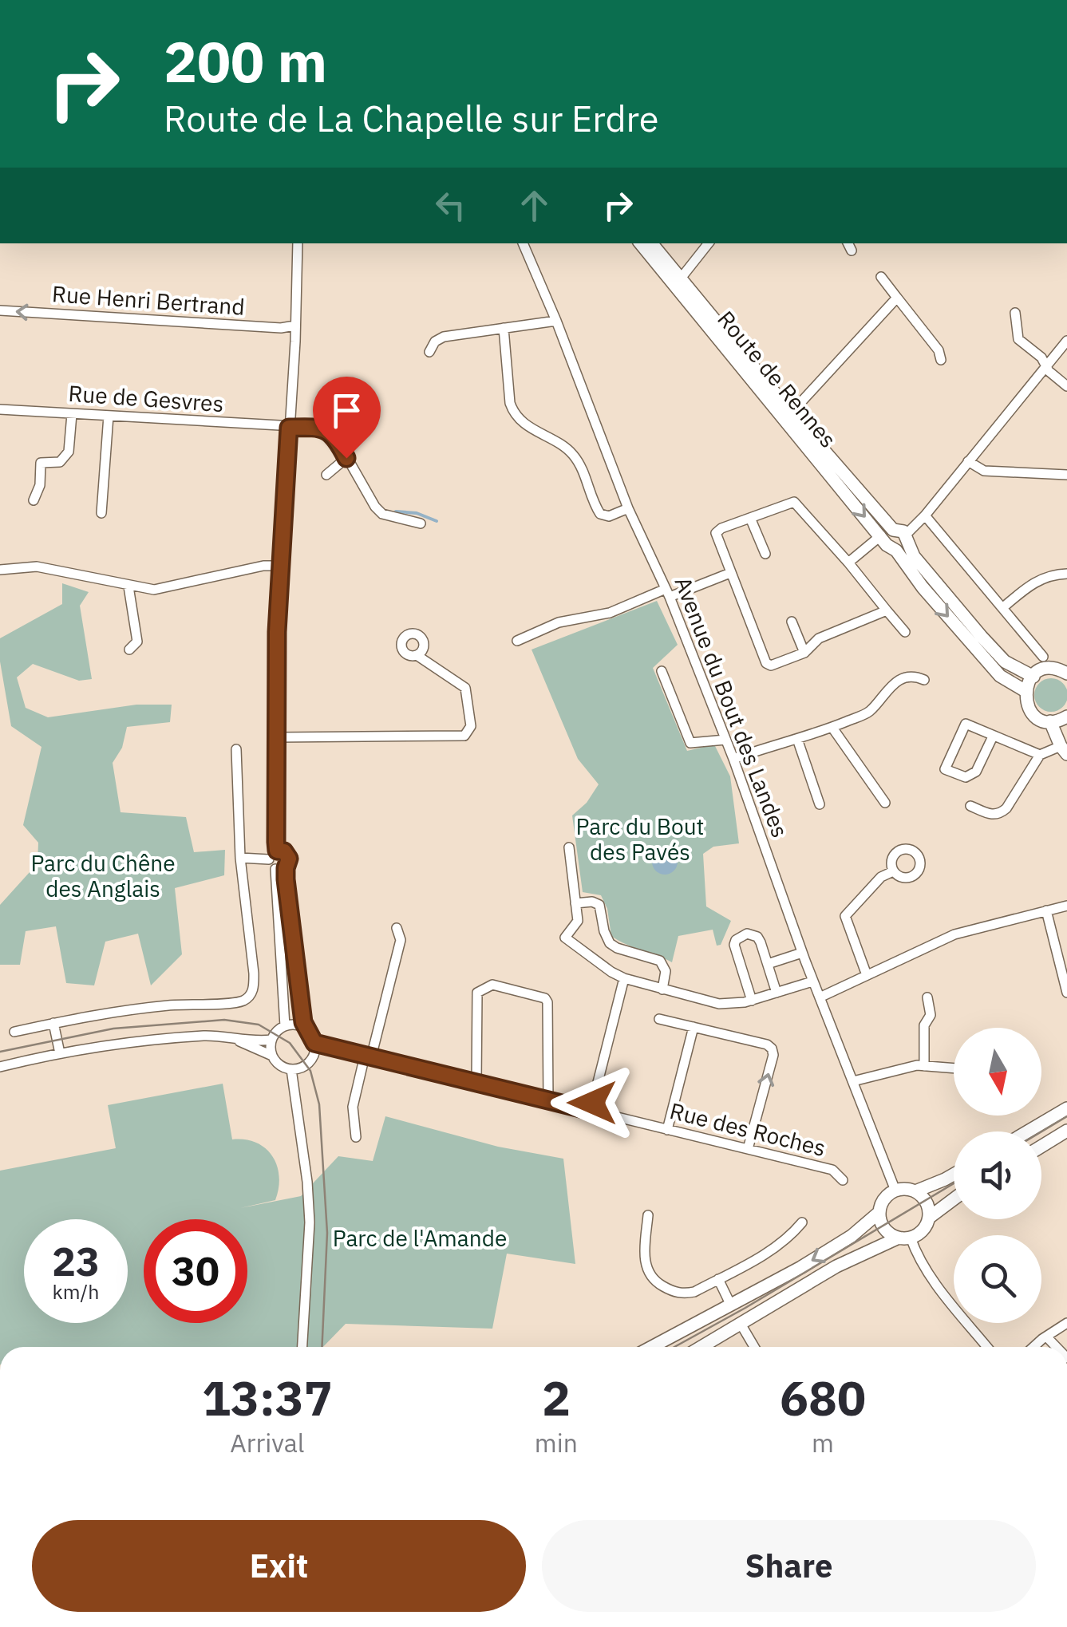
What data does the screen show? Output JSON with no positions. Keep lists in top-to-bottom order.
{
  "streets": {
    "main road": ["Route de Rennes"],
    "street": [
      "Rue Henri Bertrand",
      "Rue de Gesvres",
      "Avenue du Bout des Landes",
      "Rue des Roches"
    ]
  },
  "one_way": ["Rue Henri Bertrand"],
  "parks": ["Parc du Bout des Pavés", "Parc du Chêne des Anglais", "Parc de l'Amande"],
  "north": "bottom",
  "page": {
    "turn": ["200 m", "Route de La Chapelle sur Erdre"],
    "speed": "23 km/h",
    "limit": "30",
    "eta": [
      "13:37",
      "Arrival",
      "2",
      "min",
      "680",
      "m"
    ],
    "buttons": ["Exit", "Share"]
  }
}
